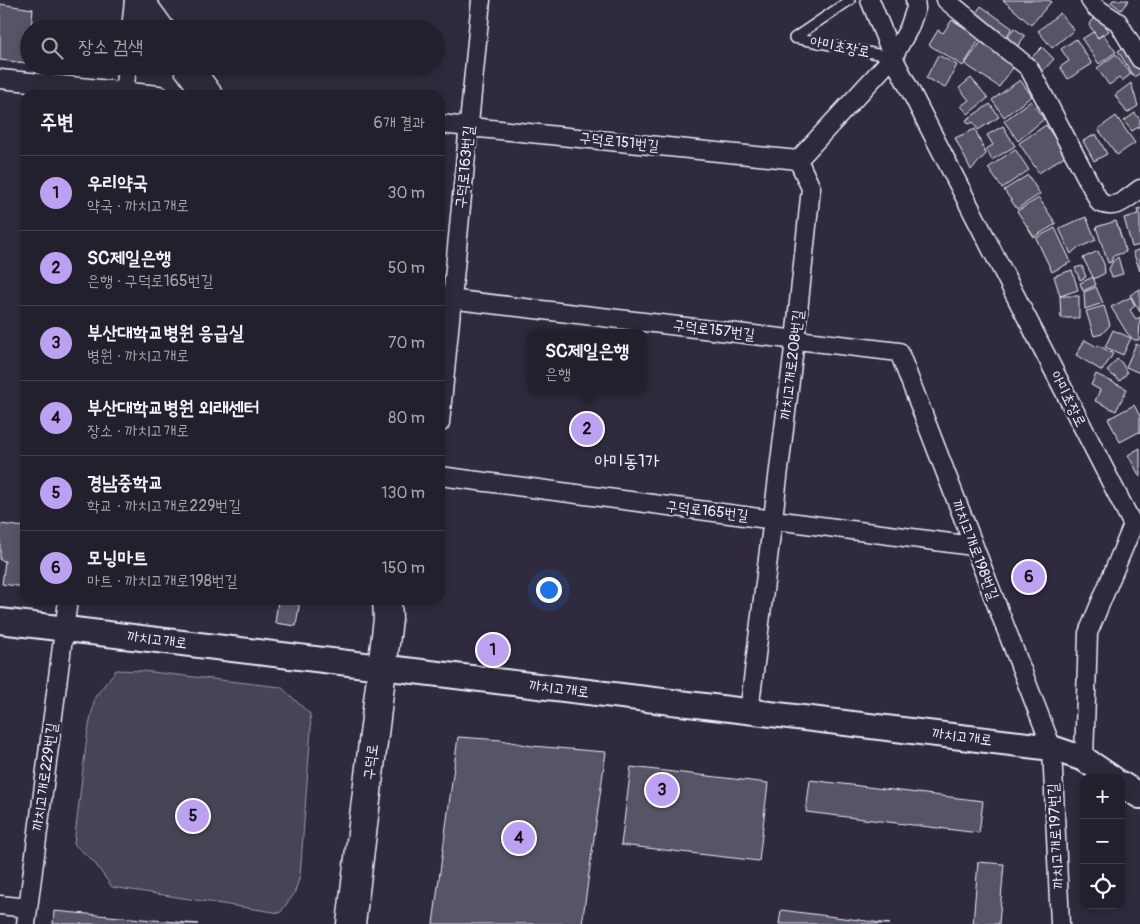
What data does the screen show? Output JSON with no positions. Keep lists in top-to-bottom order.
{
  "streets": {
    "main road": ["까치고개로", "구덕로"],
    "street": [
      "아미초장로",
      "구덕로151번길",
      "구덕로163번길",
      "구덕로157번길",
      "까치고개로208번길",
      "구덕로165번길",
      "까치고개로198번길",
      "까치고개로229번길",
      "까치고개로197번길"
    ]
  },
  "crossings": [
    ["아미초장로", "까치고개로"],
    ["구덕로151번길", "구덕로163번길"],
    ["구덕로151번길", "까치고개로208번길"],
    ["구덕로163번길", "구덕로157번길"],
    ["구덕로157번길", "까치고개로208번길"],
    ["구덕로157번길", "까치고개로198번길"],
    ["까치고개로208번길", "구덕로165번길"],
    ["까치고개로208번길", "까치고개로"],
    ["구덕로165번길", "까치고개로198번길"],
    ["까치고개로198번길", "까치고개로"],
    ["까치고개로198번길", "까치고개로197번길"],
    ["까치고개로", "구덕로"],
    ["까치고개로", "까치고개로229번길"],
    ["까치고개로", "까치고개로197번길"]
  ],
  "districts": ["아미동1가"],
  "page": {
    "search": "장소 검색",
    "heading": ["주변", "6개 결과"],
    "list": [
      {
        "mark": "1",
        "name": "우리약국",
        "note": "약국 · 까치고개로",
        "value": "30 m"
      },
      {
        "mark": "2",
        "name": "SC제일은행",
        "note": "은행 · 구덕로165번길",
        "value": "50 m"
      },
      {
        "mark": "3",
        "name": "부산대학교병원 응급실",
        "note": "병원 · 까치고개로",
        "value": "70 m"
      },
      {
        "mark": "4",
        "name": "부산대학교병원 외래센터",
        "note": "장소 · 까치고개로",
        "value": "80 m"
      },
      {
        "mark": "5",
        "name": "경남중학교",
        "note": "학교 · 까치고개로229번길",
        "value": "130 m"
      },
      {
        "mark": "6",
        "name": "모닝마트",
        "note": "마트 · 까치고개로198번길",
        "value": "150 m"
      }
    ],
    "popup": ["SC제일은행", "은행"],
    "pins": [
      "2",
      "6",
      "1",
      "3",
      "5",
      "4"
    ],
    "map_buttons": ["+", "−"]
  }
}
